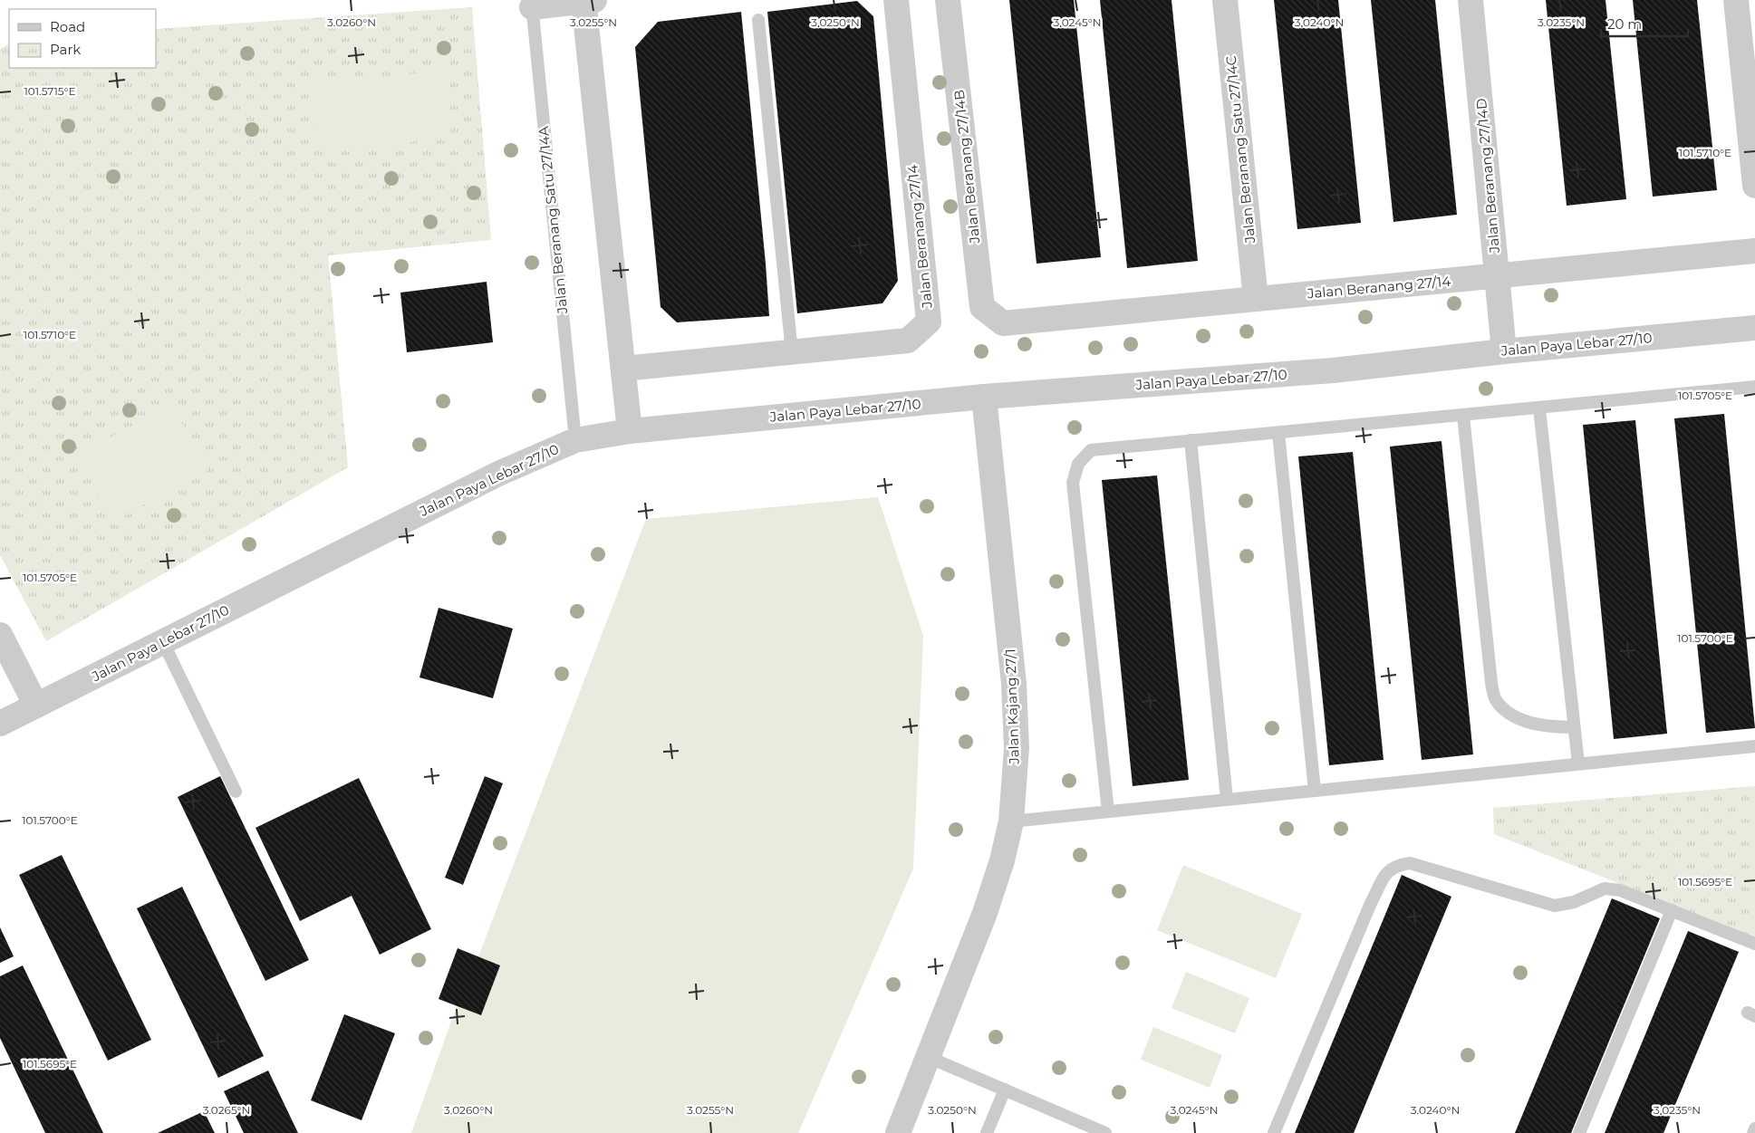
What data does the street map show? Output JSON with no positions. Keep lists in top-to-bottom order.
{
  "streets": {
    "street": [
      "Jalan Beranang Satu 27/14C",
      "Jalan Beranang 27/14B",
      "Jalan Beranang 27/14D",
      "Jalan Beranang 27/14",
      "Jalan Paya Lebar 27/10",
      "Jalan Kajang 27/1"
    ],
    "lane": ["Jalan Beranang Satu 27/14A"]
  },
  "crossings": [
    ["Jalan Beranang Satu 27/14C", "Jalan Beranang 27/14"],
    ["Jalan Beranang 27/14B", "Jalan Beranang 27/14"],
    ["Jalan Beranang 27/14D", "Jalan Beranang 27/14"],
    ["Jalan Beranang 27/14D", "Jalan Paya Lebar 27/10"],
    ["Jalan Beranang Satu 27/14A", "Jalan Paya Lebar 27/10"],
    ["Jalan Paya Lebar 27/10", "Jalan Kajang 27/1"]
  ],
  "legend": ["Road", "Park"],
  "scale_bar": "20 m",
  "coordinates": [
    "3.0260°N",
    "3.0255°N",
    "3.0250°N",
    "3.0245°N",
    "3.0240°N",
    "3.0235°N",
    "101.5715°E",
    "101.5710°E",
    "101.5705°E",
    "101.5700°E",
    "101.5695°E",
    "3.0265°N"
  ]
}
